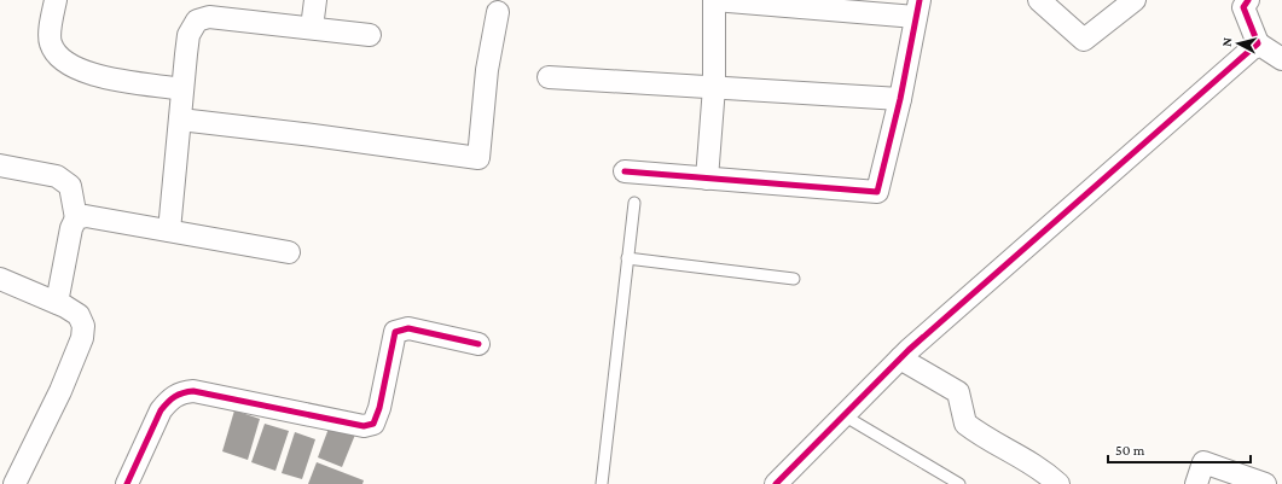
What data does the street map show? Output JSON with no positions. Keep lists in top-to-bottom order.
{
  "scale_bar": "50 m",
  "north": "left"
}
